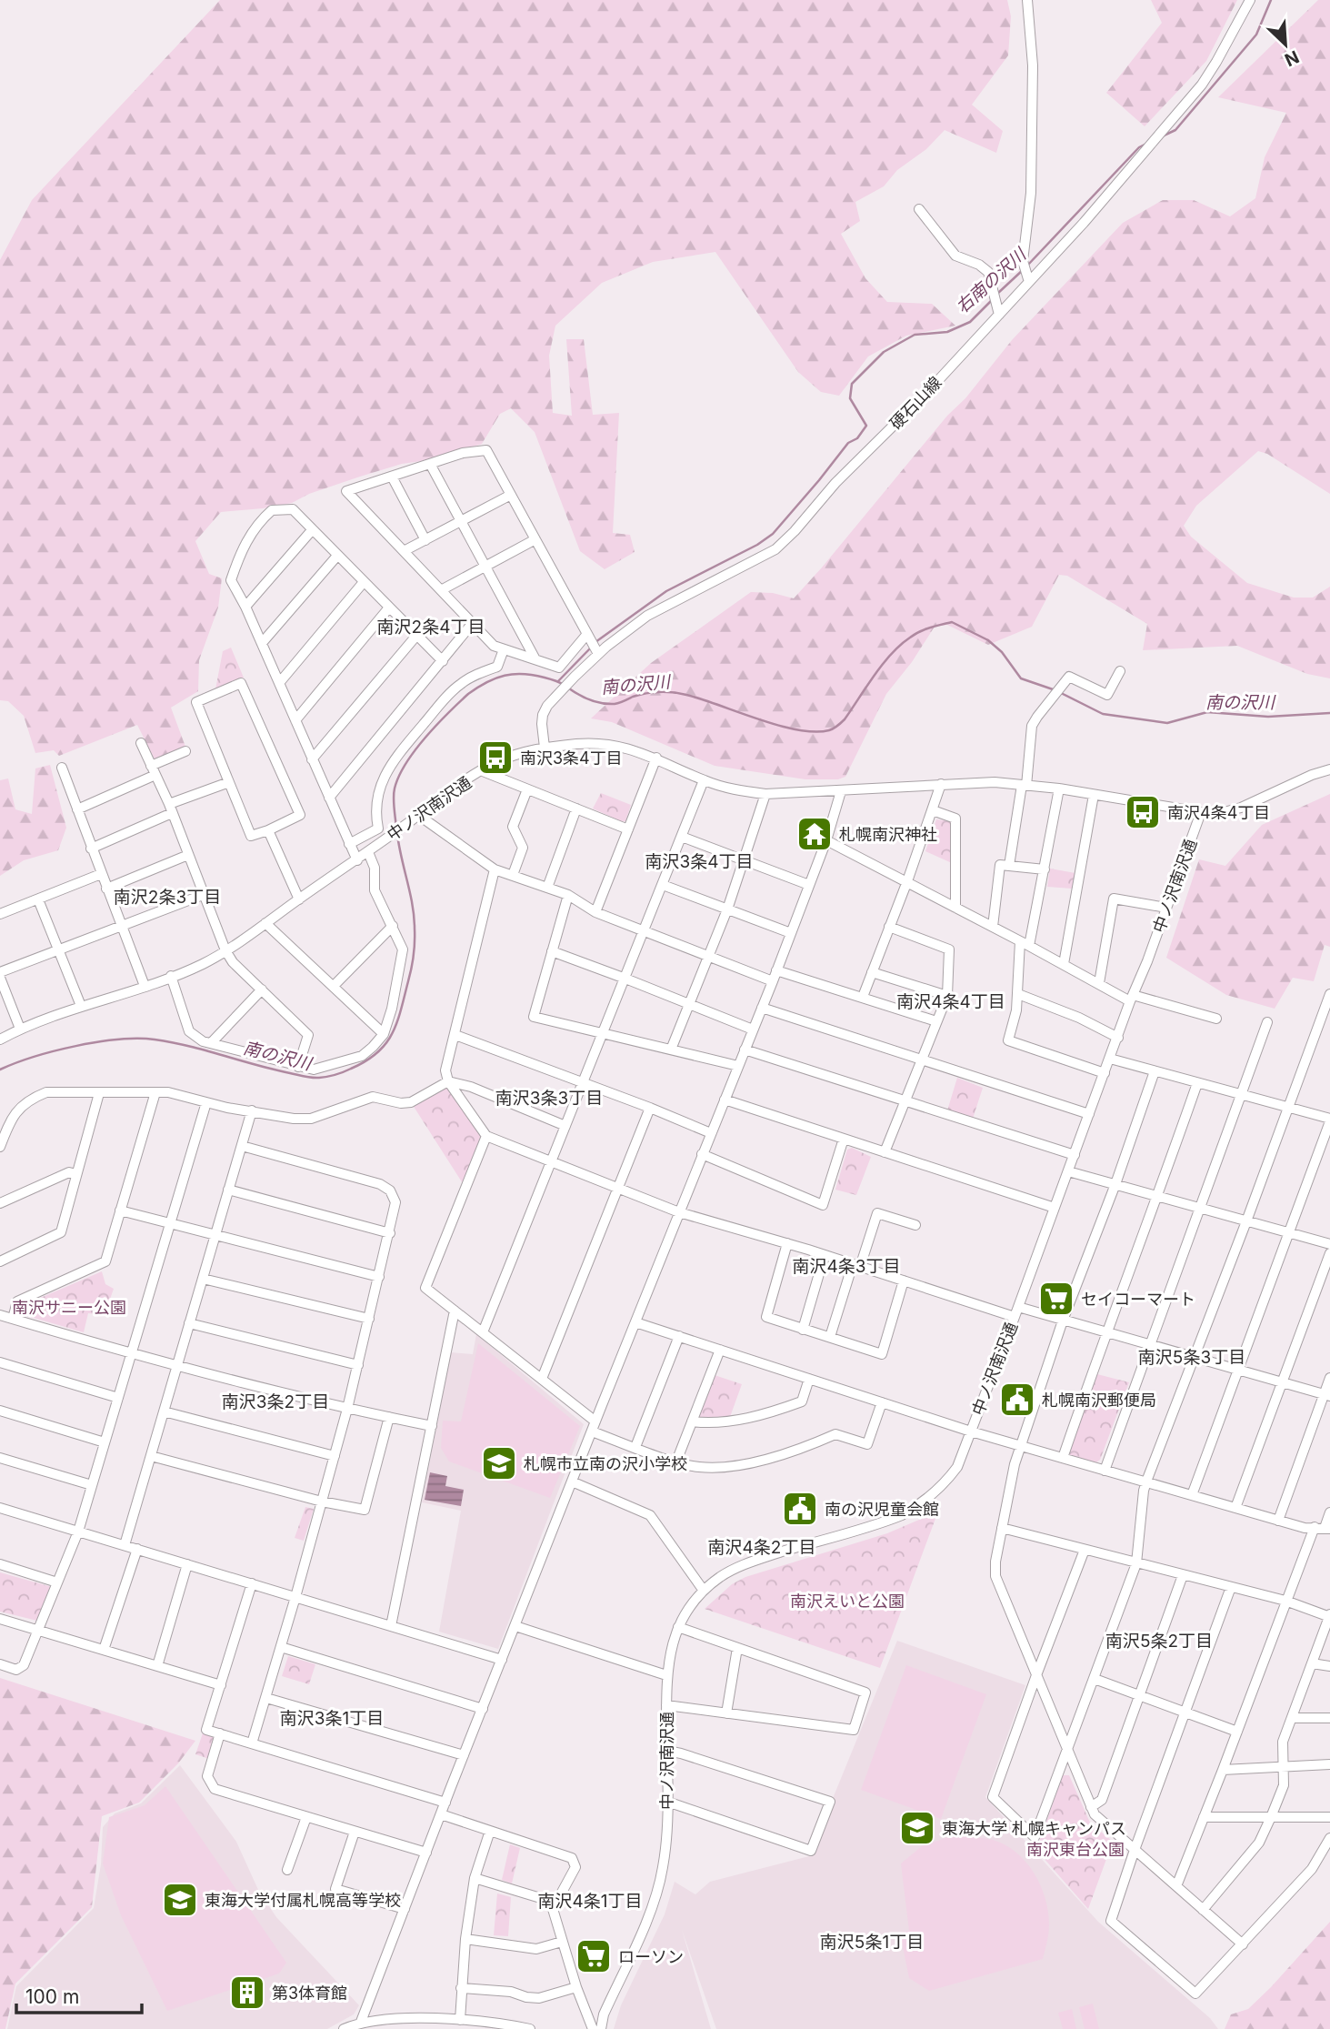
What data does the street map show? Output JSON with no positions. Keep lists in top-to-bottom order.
{
  "streets": {
    "street": ["硬石山線", "中ノ沢南沢通"]
  },
  "crossings": [
    ["硬石山線", "中ノ沢南沢通"]
  ],
  "districts": [
    "南沢2条4丁目",
    "南沢3条4丁目",
    "南沢2条3丁目",
    "南沢4条4丁目",
    "南沢3条3丁目",
    "南沢4条3丁目",
    "南沢5条3丁目",
    "南沢3条2丁目",
    "南沢4条2丁目",
    "南沢5条2丁目",
    "南沢3条1丁目",
    "南沢4条1丁目",
    "南沢5条1丁目"
  ],
  "water": ["右南の沢川", "南の沢川"],
  "parks": ["南沢サニー公園", "南沢えいと公園", "南沢東台公園"],
  "places": {
    "bus stop": ["南沢3条4丁目", "南沢4条4丁目"],
    "temple": ["札幌南沢神社"],
    "supermarket": ["セイコーマート", "ローソン"],
    "public building": ["札幌南沢郵便局", "南の沢児童会館"],
    "school or university": ["札幌市立南の沢小学校", "東海大学 札幌キャンパス", "東海大学付属札幌高等学校"],
    "building": ["第3体育館"]
  },
  "scale_bar": "100 m",
  "north": "bottom right"
}
